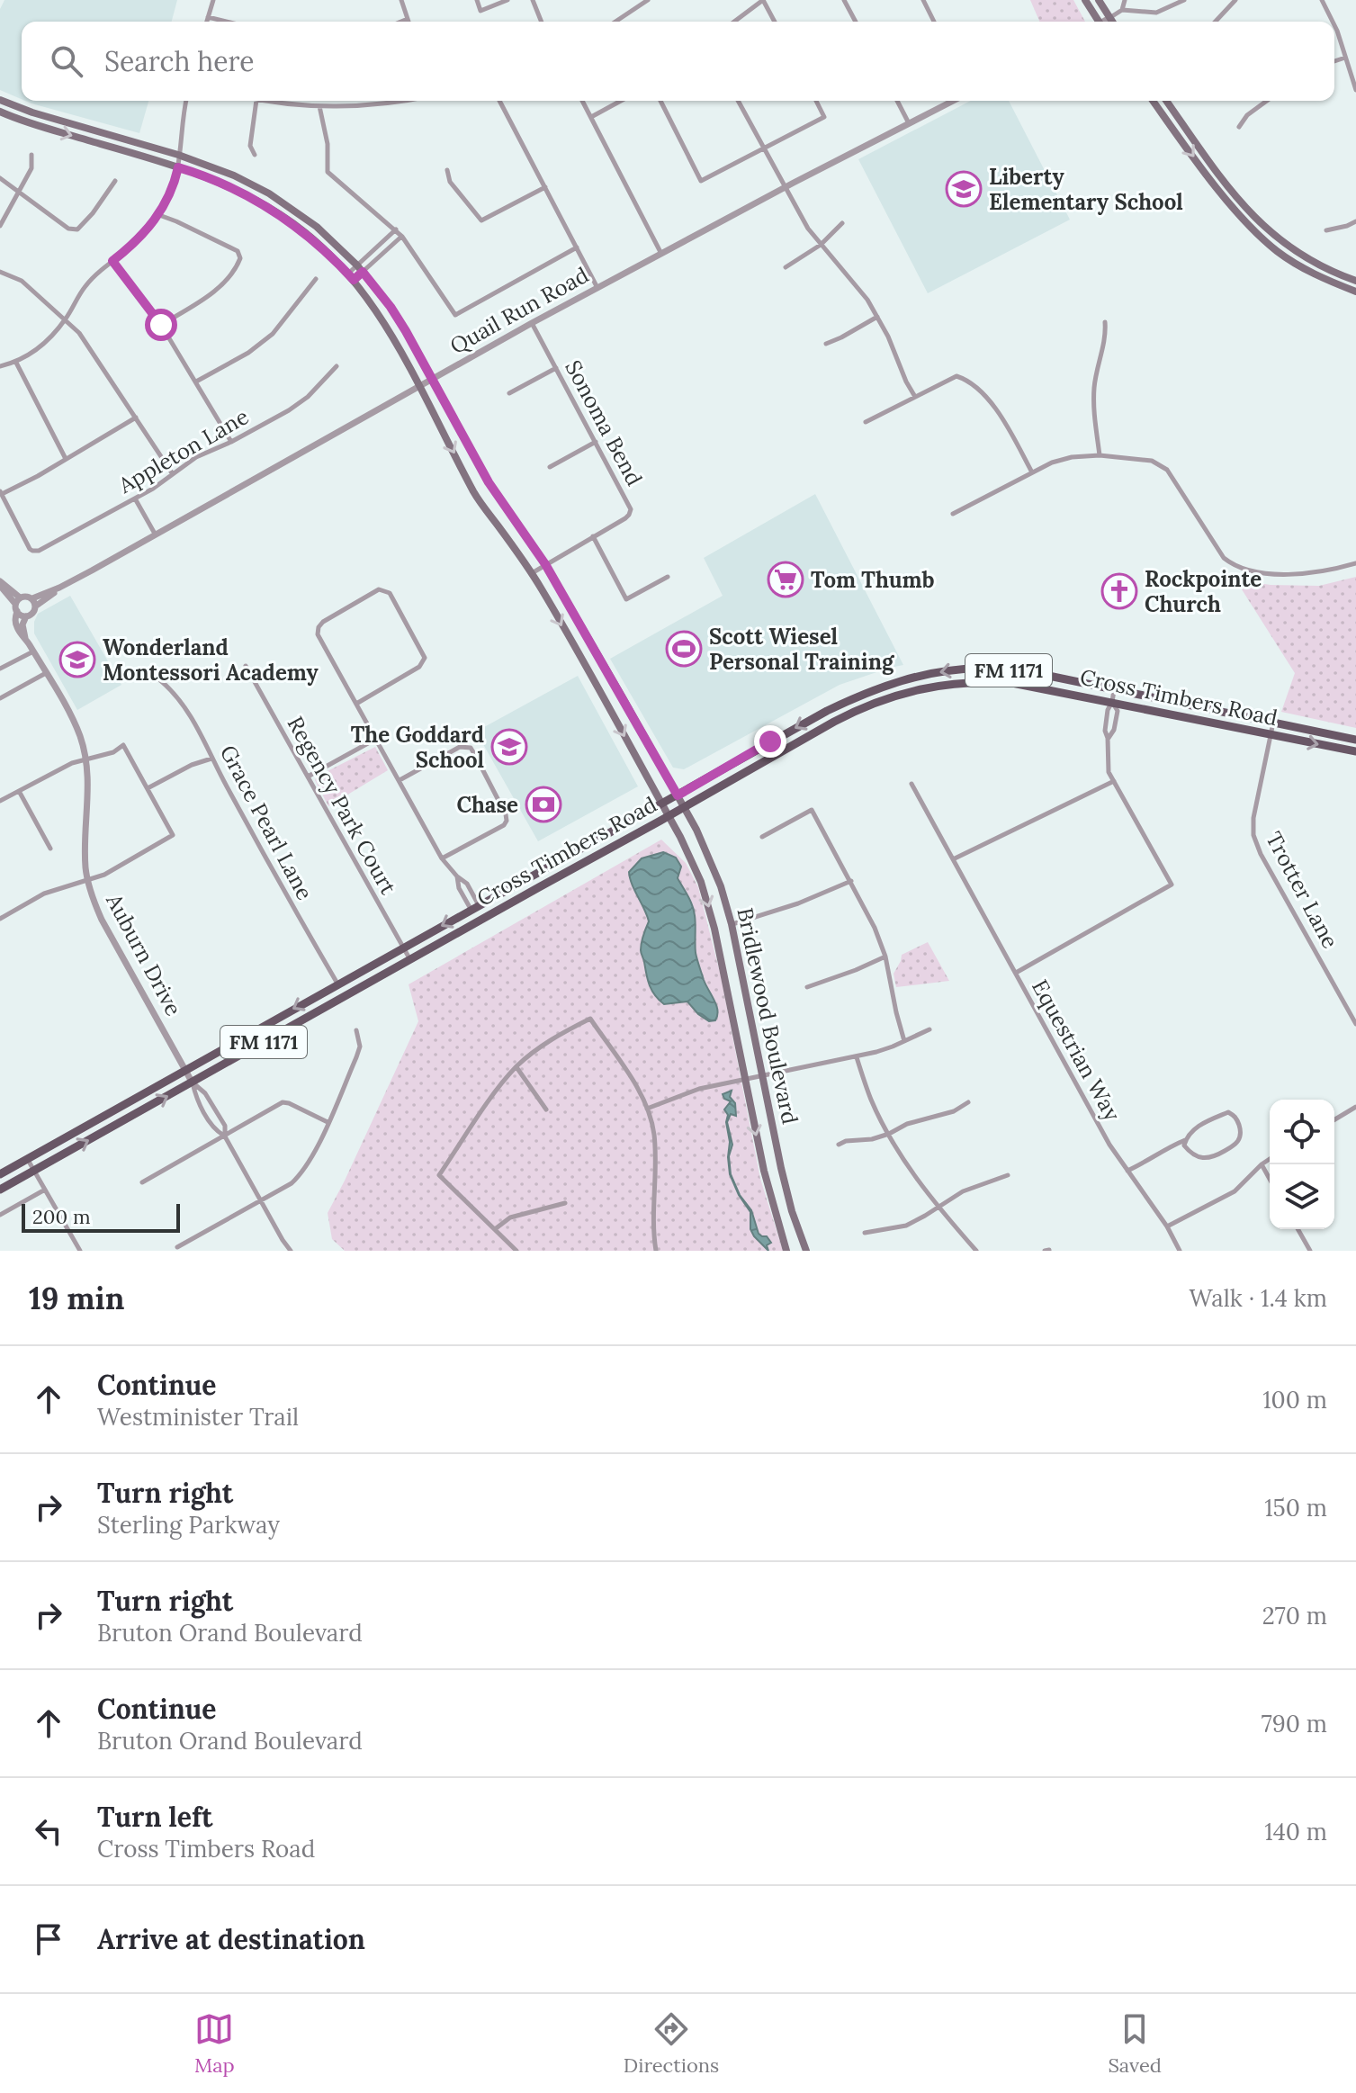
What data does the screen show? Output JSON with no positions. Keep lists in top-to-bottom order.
{
  "streets": {
    "main road": ["FM 1171", "Cross Timbers Road", "Bridlewood Boulevard"],
    "street": [
      "Quail Run Road",
      "Sonoma Bend",
      "Appleton Lane",
      "Regency Park Court",
      "Grace Pearl Lane",
      "Trotter Lane",
      "Auburn Drive",
      "Equestrian Way"
    ]
  },
  "crossings": [
    ["Quail Run Road", "Sonoma Bend"],
    ["Quail Run Road", "Auburn Drive"],
    ["Quail Run Road", "Bridlewood Boulevard"],
    ["Sonoma Bend", "Bridlewood Boulevard"],
    ["Cross Timbers Road", "Regency Park Court"],
    ["Cross Timbers Road", "Grace Pearl Lane"],
    ["Cross Timbers Road", "Trotter Lane"],
    ["Cross Timbers Road", "Auburn Drive"],
    ["Cross Timbers Road", "Bridlewood Boulevard"]
  ],
  "places": {
    "school or university": ["Liberty Elementary School", "Wonderland Montessori Academy", "The Goddard School"],
    "supermarket": ["Tom Thumb"],
    "church": ["Rockpointe Church"],
    "sports": ["Scott Wiesel Personal Training"],
    "bank": ["Chase"]
  },
  "scale_bar": "200 m",
  "page": {
    "search": "Search here",
    "scale": "200 m",
    "heading": ["19 min", "Walk · 1.4 km"],
    "list": [
      ["Continue", "Westminister Trail", "100 m"],
      ["Turn right", "Sterling Parkway", "150 m"],
      ["Turn right", "Bruton Orand Boulevard", "270 m"],
      ["Continue", "Bruton Orand Boulevard", "790 m"],
      ["Turn left", "Cross Timbers Road", "140 m"],
      "Arrive at destination"
    ],
    "nav": ["Map", "Directions", "Saved"]
  }
}
